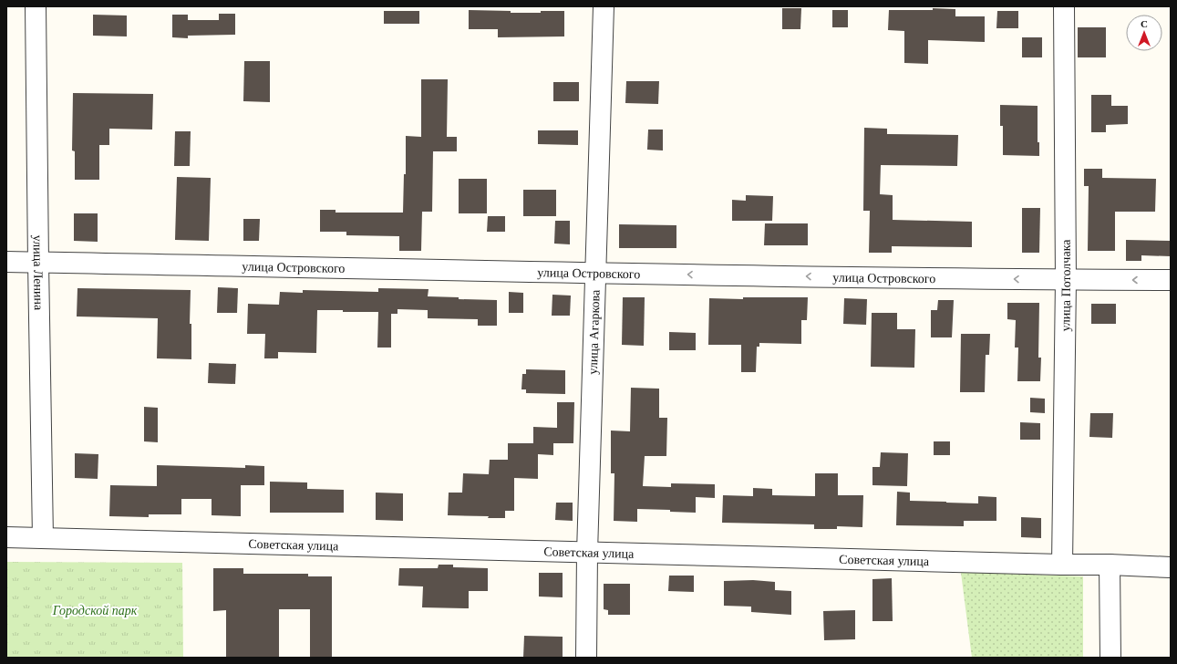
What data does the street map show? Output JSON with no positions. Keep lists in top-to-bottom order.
{
  "streets": {
    "street": [
      "улица Островского",
      "улица Ленина",
      "улица Потолчака",
      "улица Агаркова",
      "Советская улица"
    ]
  },
  "crossings": [
    ["улица Островского", "улица Ленина"],
    ["улица Островского", "улица Потолчака"],
    ["улица Островского", "улица Агаркова"],
    ["улица Ленина", "Советская улица"],
    ["улица Потолчака", "Советская улица"],
    ["улица Агаркова", "Советская улица"]
  ],
  "one_way": ["улица Островского"],
  "parks": ["Городской парк"],
  "north": "top"
}
